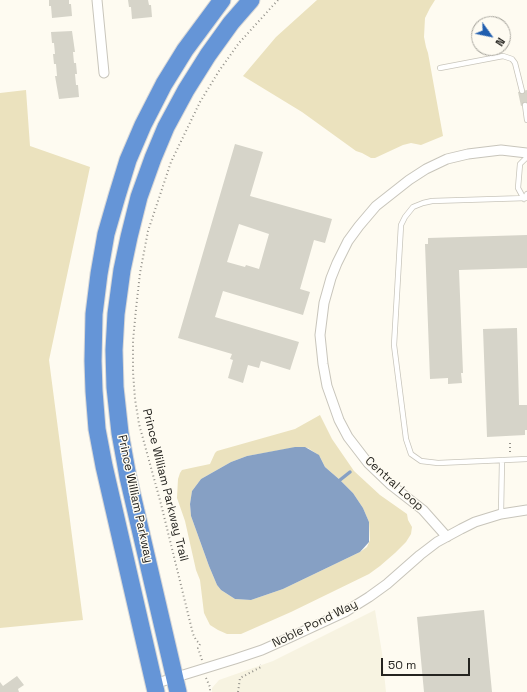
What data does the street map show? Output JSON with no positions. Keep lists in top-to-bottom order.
{
  "streets": {
    "highway": ["Prince William Parkway"],
    "street": ["Central Loop", "Noble Pond Way"],
    "path": ["Prince William Parkway Trail"]
  },
  "crossings": [
    ["Central Loop", "Noble Pond Way"],
    ["Prince William Parkway", "Noble Pond Way"]
  ],
  "scale_bar": "50 m",
  "north": "bottom right"
}
